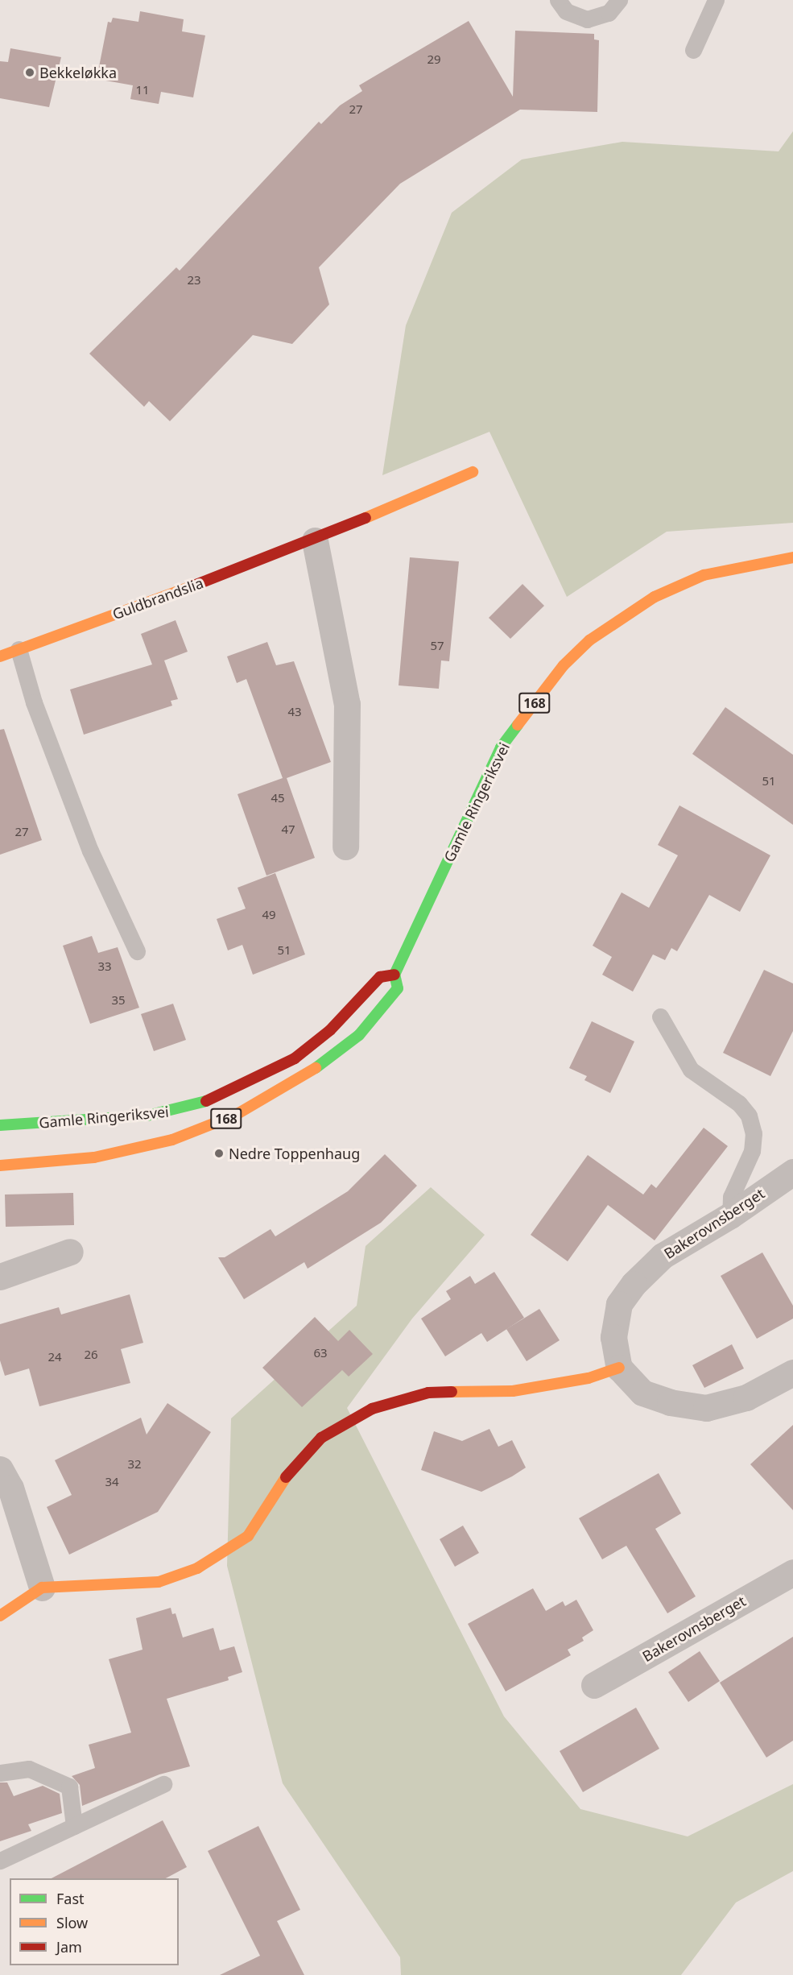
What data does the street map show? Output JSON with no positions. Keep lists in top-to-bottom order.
{
  "streets": {
    "main road": ["Guldbrandslia", "168", "Gamle Ringeriksvei"],
    "street": ["Bakerovnsberget"]
  },
  "places": ["Bekkeløkka", "Nedre Toppenhaug"],
  "house_numbers": [
    "29",
    "11",
    "27",
    "23",
    "57",
    "43",
    "51",
    "45",
    "47",
    "27",
    "49",
    "51",
    "33",
    "35",
    "63",
    "26",
    "24",
    "32",
    "34"
  ],
  "legend": ["Fast", "Slow", "Jam"]
}
